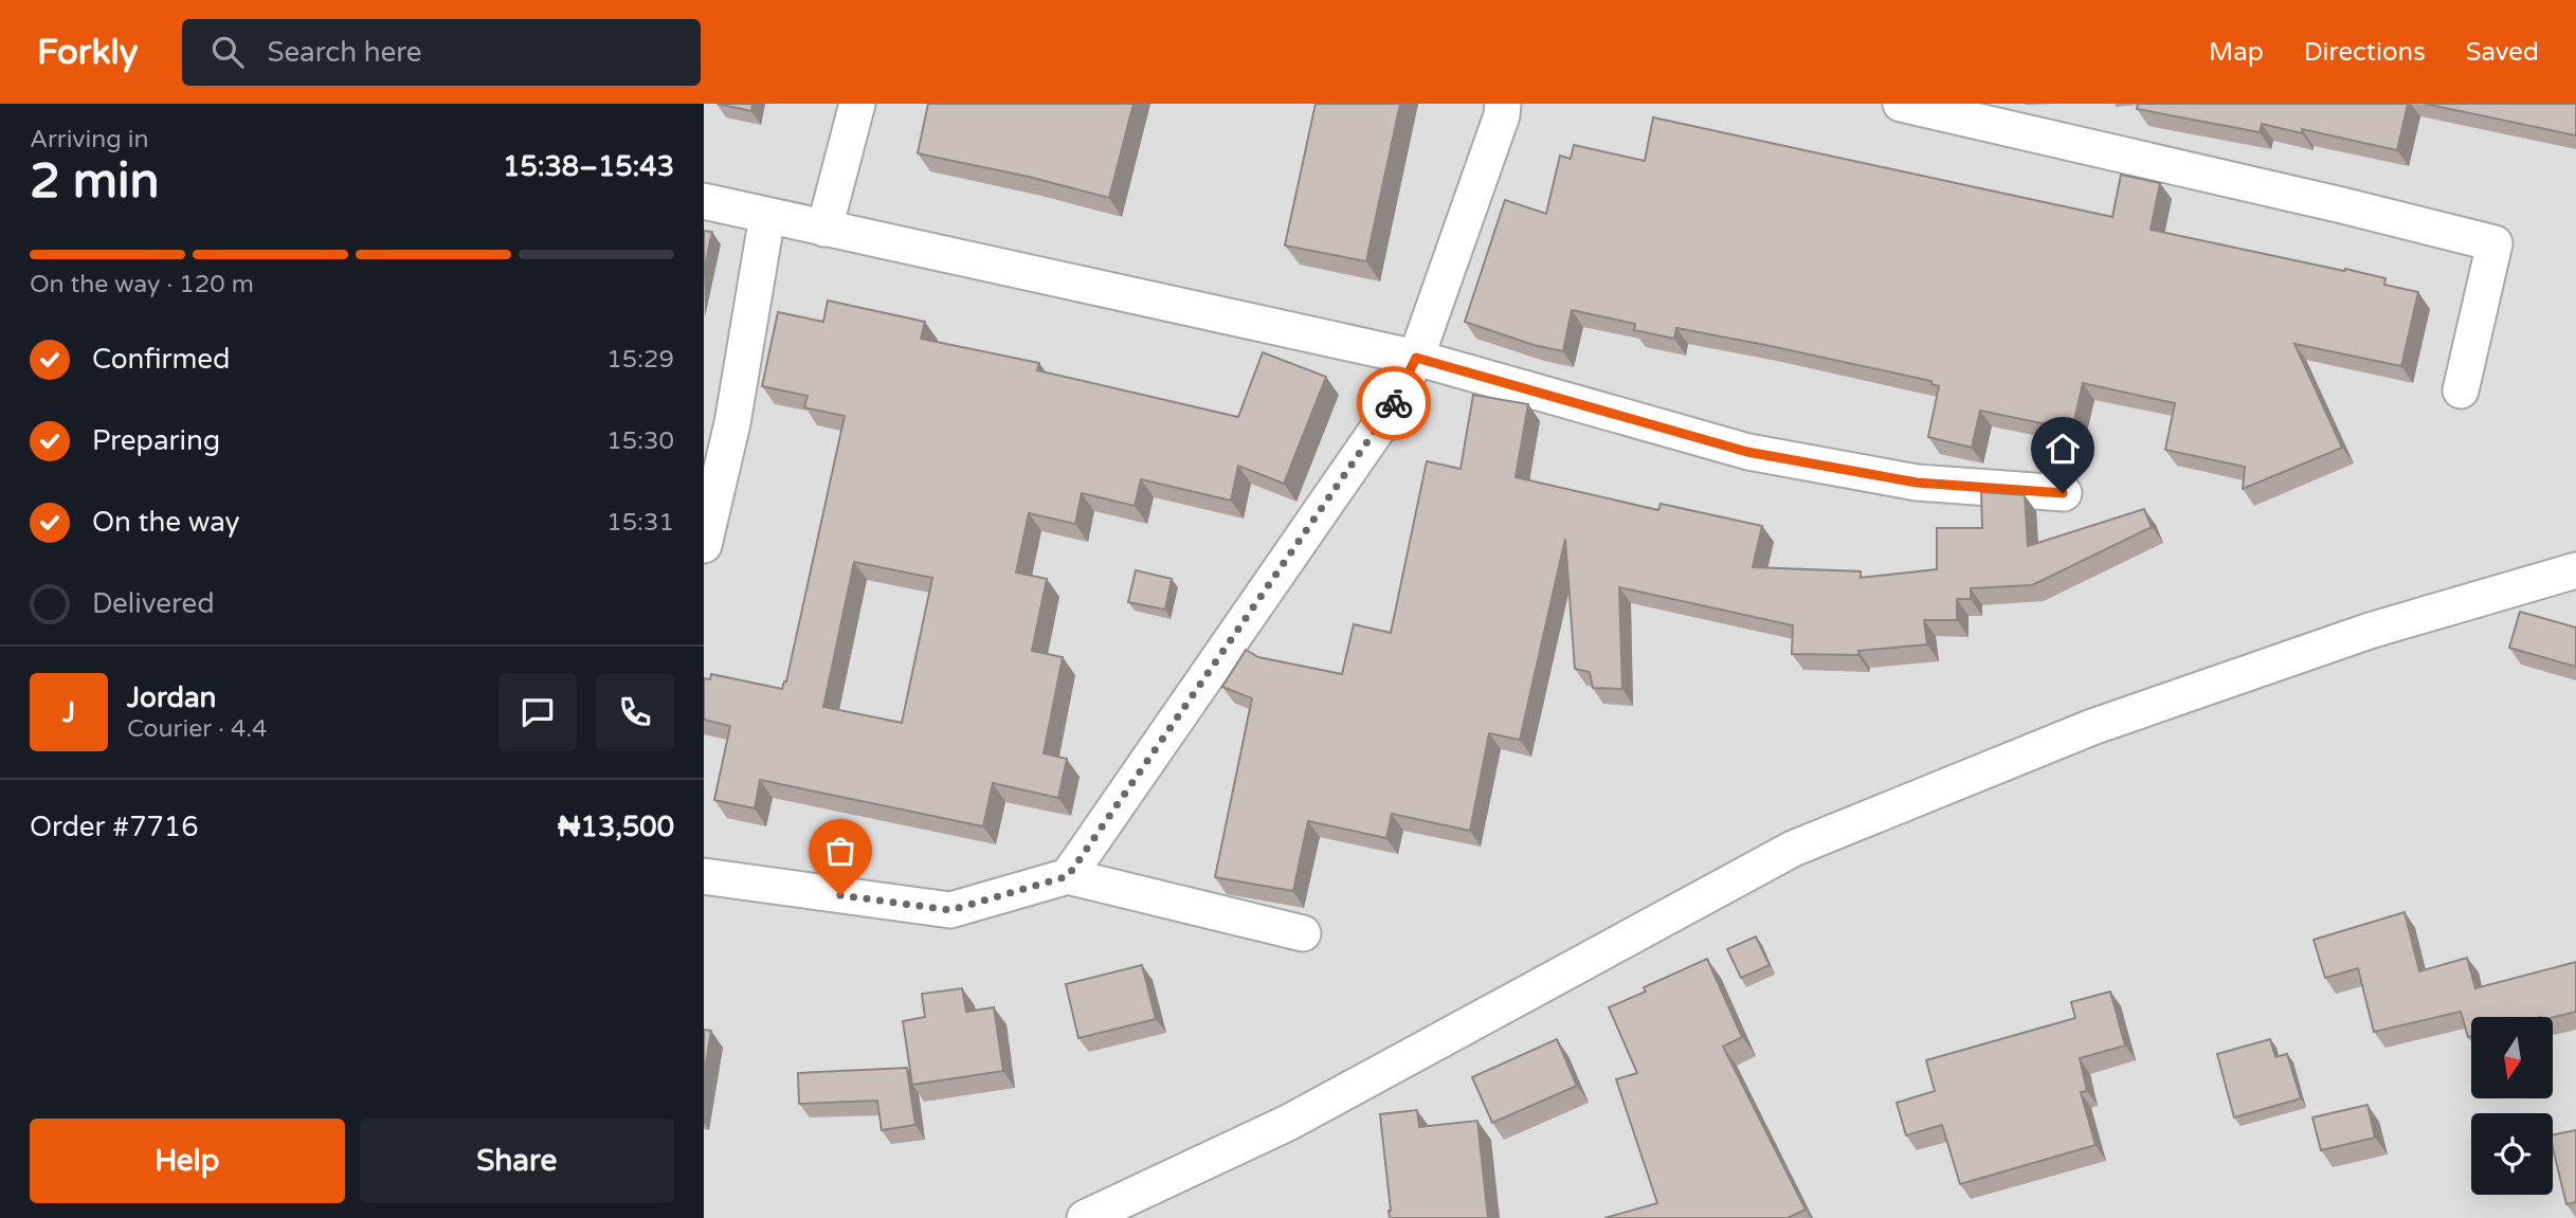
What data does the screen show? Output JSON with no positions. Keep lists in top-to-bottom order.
{
  "north": "bottom",
  "page": {
    "header": "Forkly",
    "search": "Search here",
    "nav": ["Map", "Directions", "Saved"],
    "heading": ["2 min", "Arriving in", "15:38–15:43"],
    "panel": [
      "Jordan",
      "Courier · 4.4",
      "Order #7716",
      "₦13,500"
    ],
    "bar": "On the way · 120 m",
    "list": [
      ["Confirmed", "15:29"],
      ["Preparing", "15:30"],
      ["On the way", "15:31"],
      "Delivered"
    ],
    "round": "J",
    "buttons": ["Help", "Share"]
  }
}
